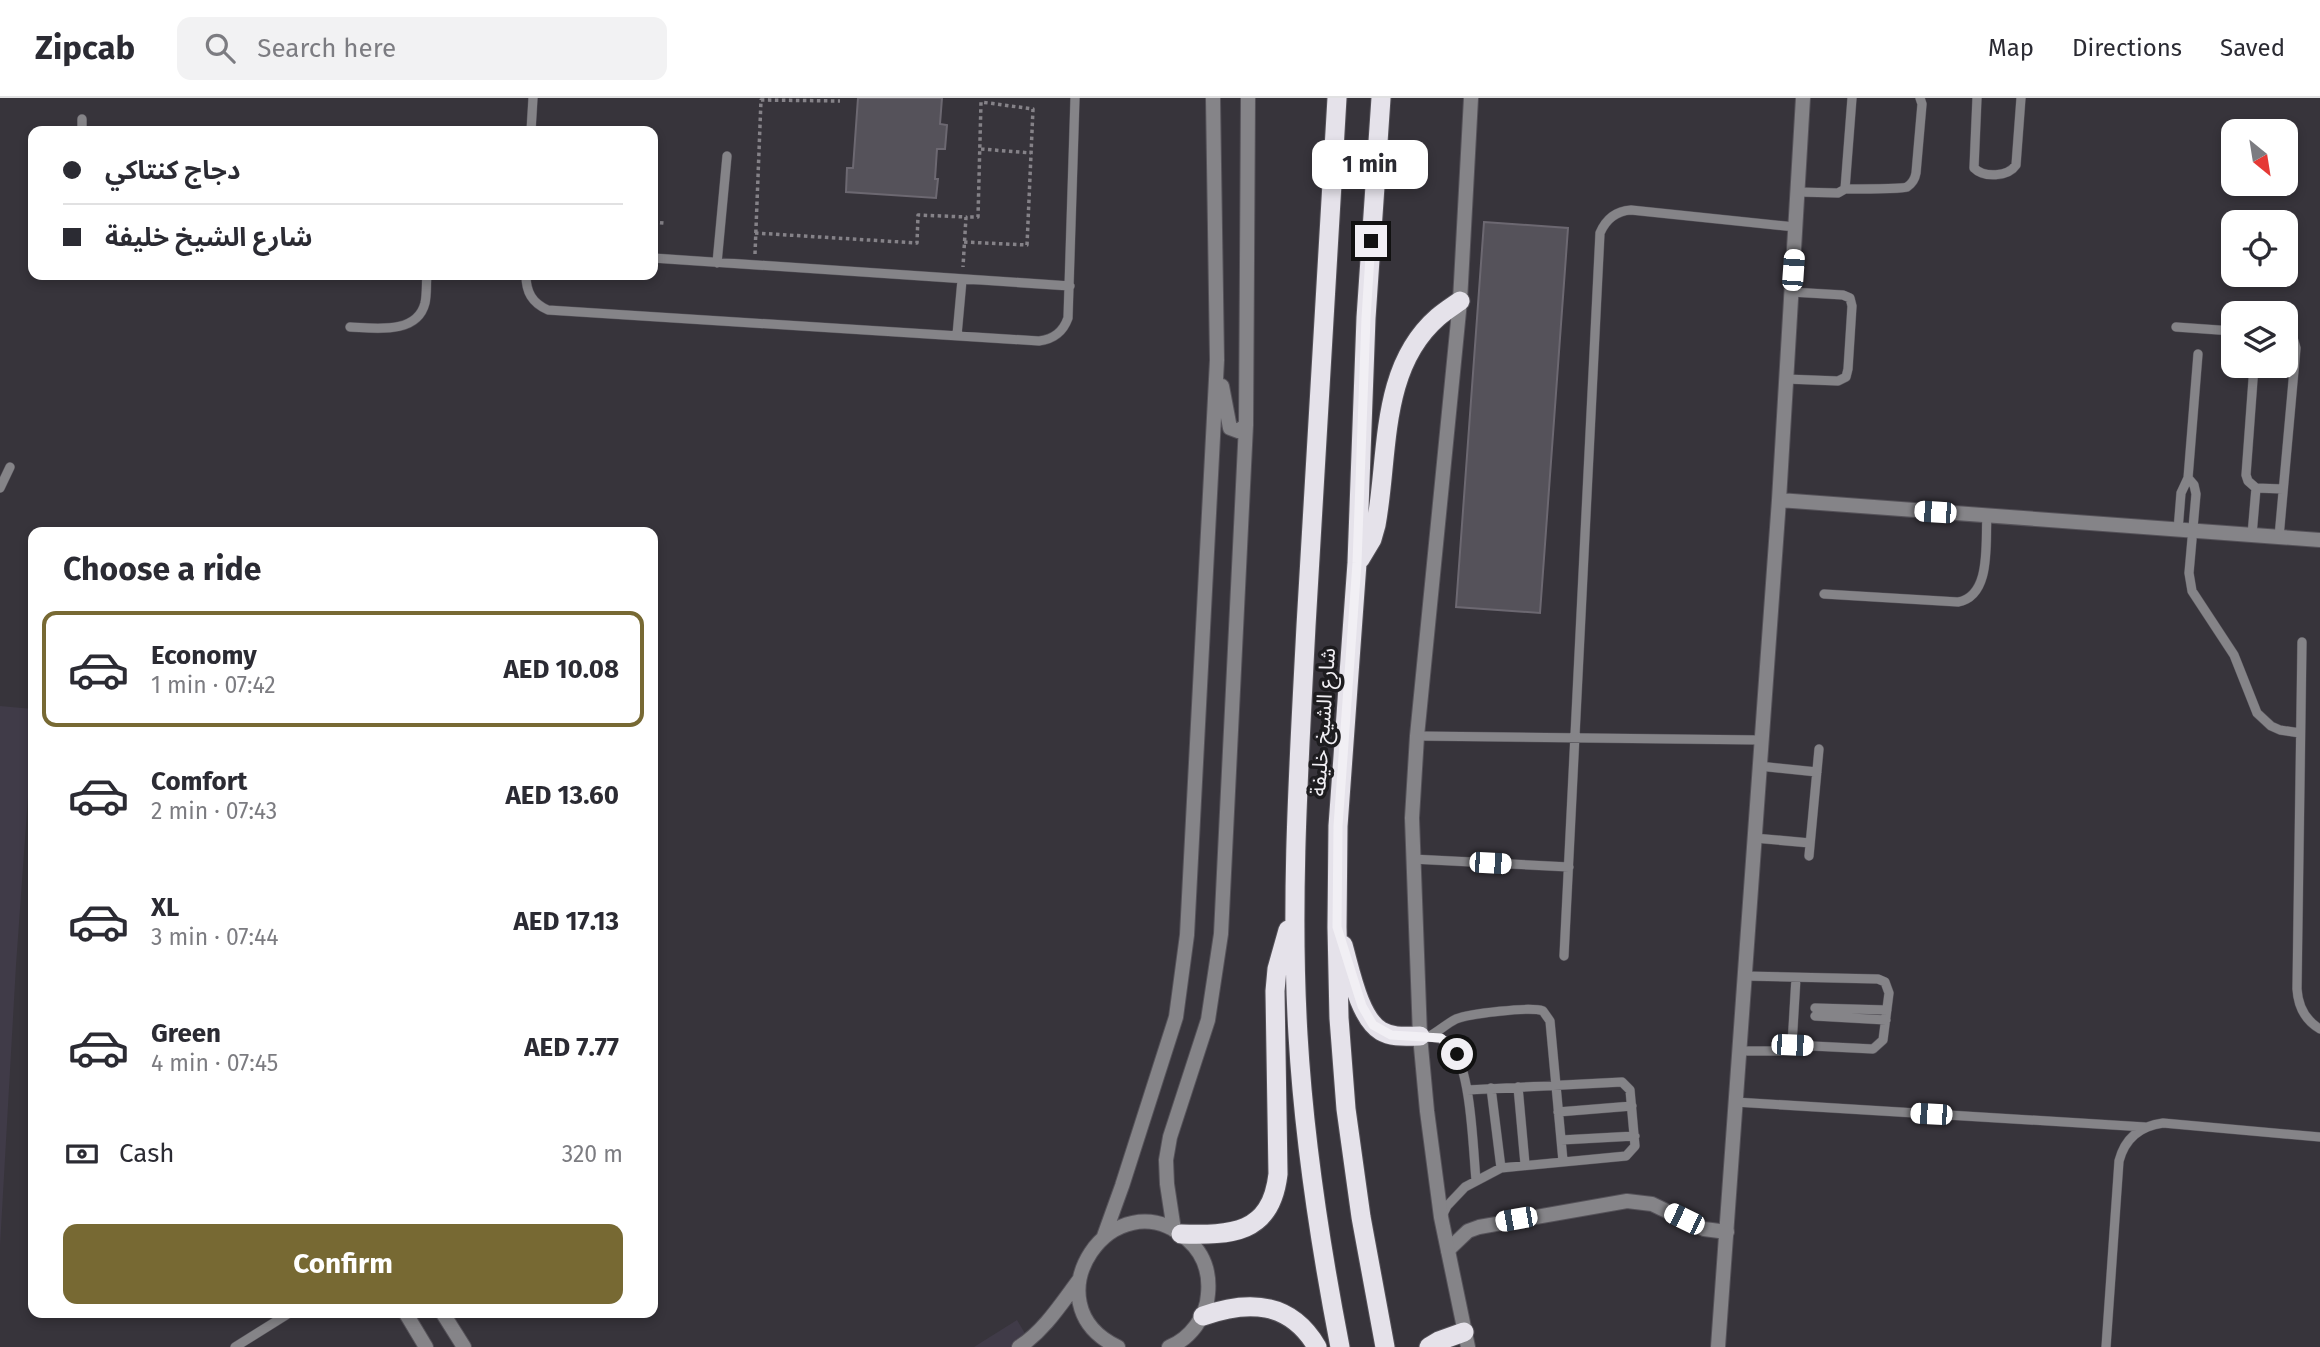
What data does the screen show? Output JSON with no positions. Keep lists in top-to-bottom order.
{
  "streets": {
    "highway": ["شارع الشيخ خليفة"]
  },
  "north": "bottom right",
  "page": {
    "header": "Zipcab",
    "search": "Search here",
    "nav": ["Map", "Directions", "Saved"],
    "banner": ["دجاج كنتاكي", "شارع الشيخ خليفة"],
    "bubble": "1 min",
    "heading": "Choose a ride",
    "list": [
      {
        "name": "Economy",
        "note": "1 min · 07:42",
        "value": "AED 10.08"
      },
      {
        "name": "Comfort",
        "note": "2 min · 07:43",
        "value": "AED 13.60"
      },
      {
        "name": "XL",
        "note": "3 min · 07:44",
        "value": "AED 17.13"
      },
      {
        "name": "Green",
        "note": "4 min · 07:45",
        "value": "AED 7.77"
      }
    ],
    "pay": ["Cash", "320 m"],
    "buttons": "Confirm"
  }
}
